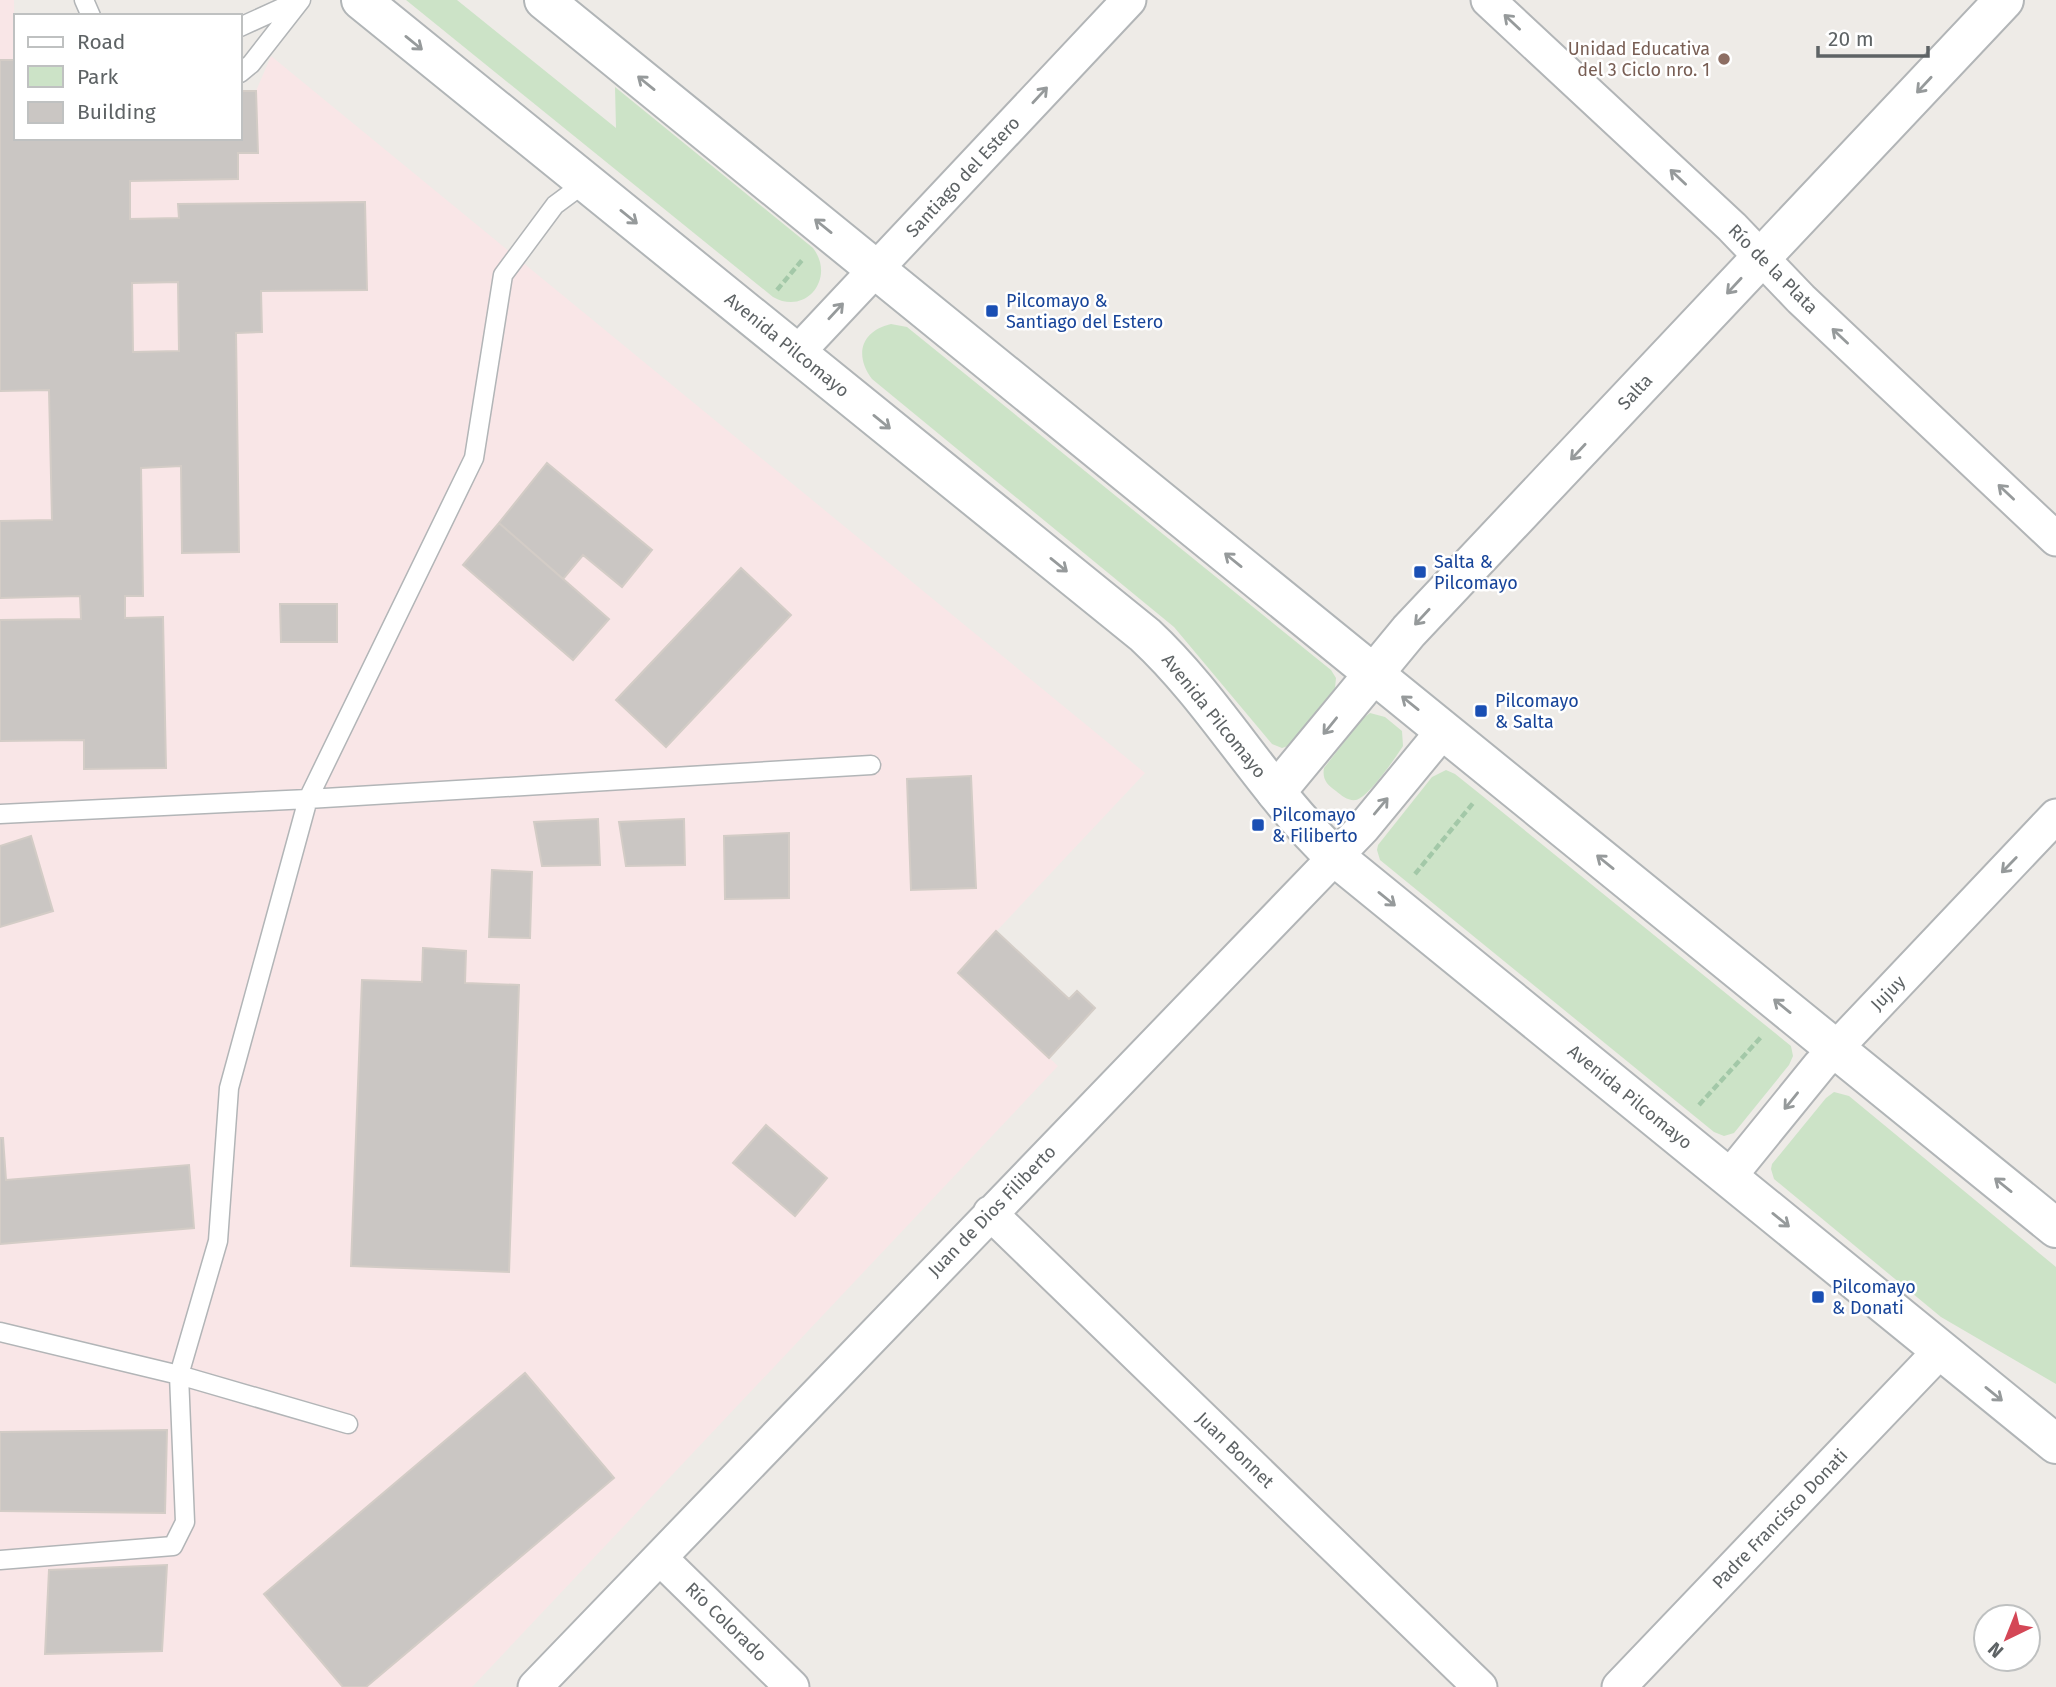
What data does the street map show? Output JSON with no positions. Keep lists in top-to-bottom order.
{
  "streets": {
    "main road": ["Avenida Pilcomayo", "Salta"],
    "street": [
      "Santiago del Estero",
      "Río de la Plata",
      "Jujuy",
      "Juan de Dios Filiberto",
      "Juan Bonnet",
      "Padre Francisco Donati",
      "Río Colorado"
    ]
  },
  "crossings": [
    ["Santiago del Estero", "Avenida Pilcomayo"],
    ["Río de la Plata", "Salta"],
    ["Avenida Pilcomayo", "Salta"],
    ["Avenida Pilcomayo", "Jujuy"],
    ["Avenida Pilcomayo", "Juan de Dios Filiberto"],
    ["Avenida Pilcomayo", "Padre Francisco Donati"],
    ["Juan de Dios Filiberto", "Juan Bonnet"],
    ["Juan de Dios Filiberto", "Río Colorado"]
  ],
  "one_way": [
    "Santiago del Estero",
    "Río de la Plata",
    "Salta",
    "Jujuy"
  ],
  "places": {
    "other": ["Unidad Educativa del 3 Ciclo nro. 1"],
    "transit": [
      "Pilcomayo & Santiago del Estero",
      "Salta & Pilcomayo",
      "Pilcomayo & Salta",
      "Pilcomayo & Filiberto",
      "Pilcomayo & Donati"
    ]
  },
  "legend": ["Road", "Park", "Building"],
  "scale_bar": "20 m",
  "north": "bottom left"
}
